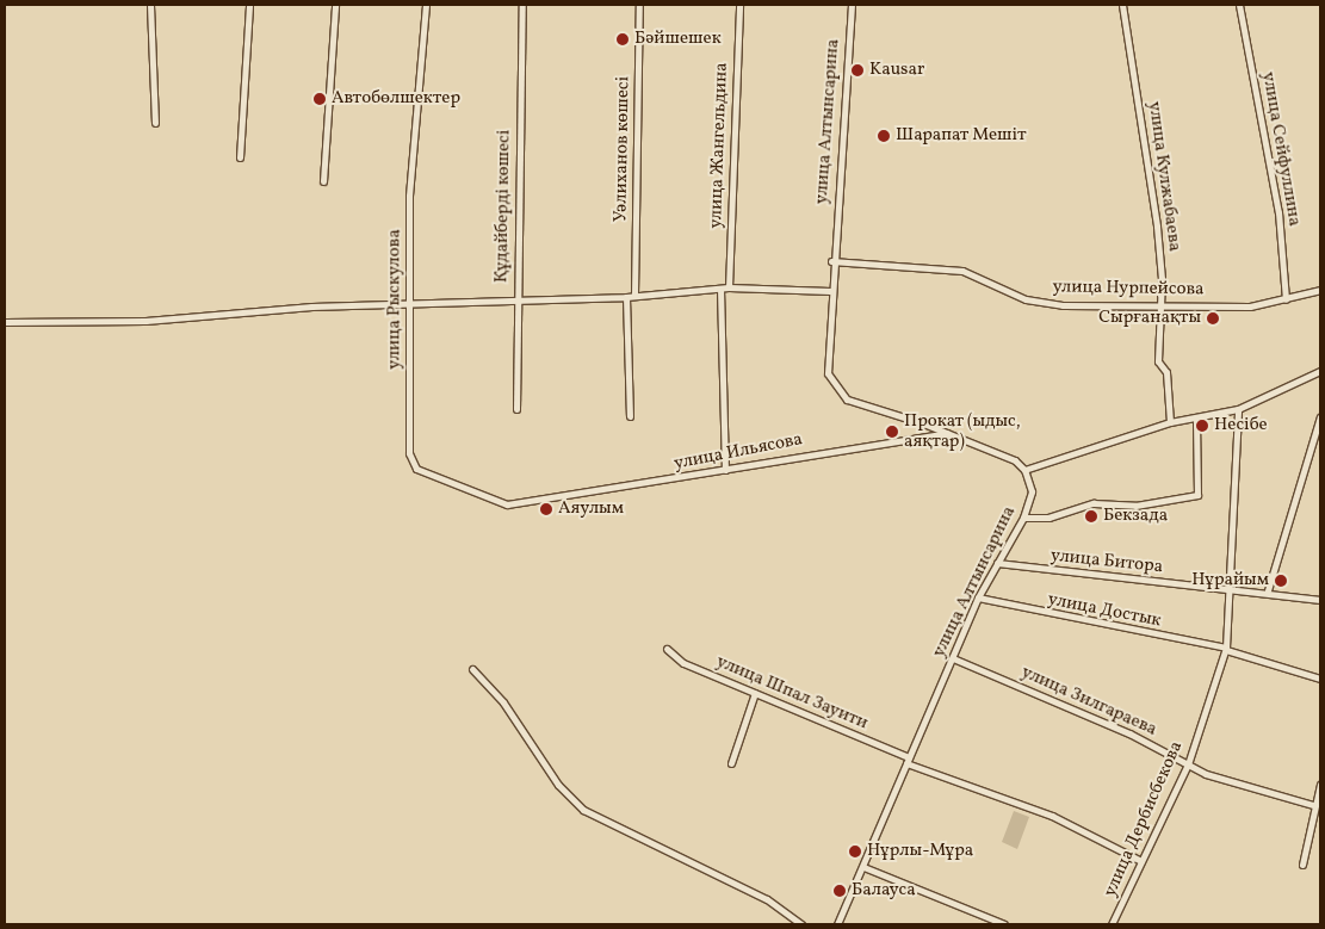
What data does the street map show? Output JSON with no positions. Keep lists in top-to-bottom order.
{
  "streets": {
    "street": [
      "улица Алтынсарина",
      "улица Жангельдина",
      "Уәлиханов көшесі",
      "улица Сейфуллина",
      "улица Кулжабаева",
      "Құдайберді көшесі",
      "улица Нурпейсова",
      "улица Рыскулова",
      "улица Ильясова",
      "улица Битора",
      "улица Достык",
      "улица Шпал Зауити",
      "улица Зилгараева",
      "улица Дербисбекова"
    ]
  },
  "crossings": [
    ["улица Алтынсарина", "улица Нурпейсова"],
    ["улица Алтынсарина", "улица Ильясова"],
    ["улица Алтынсарина", "улица Битора"],
    ["улица Алтынсарина", "улица Достык"],
    ["улица Алтынсарина", "улица Шпал Зауити"],
    ["улица Алтынсарина", "улица Зилгараева"],
    ["улица Сейфуллина", "улица Нурпейсова"],
    ["улица Кулжабаева", "улица Нурпейсова"],
    ["улица Рыскулова", "улица Ильясова"],
    ["улица Битора", "улица Дербисбекова"],
    ["улица Достык", "улица Дербисбекова"],
    ["улица Шпал Зауити", "улица Дербисбекова"],
    ["улица Зилгараева", "улица Дербисбекова"]
  ],
  "places": [
    "Бәйшешек",
    "Kausar",
    "Автобөлшектер",
    "Шарапат Мешіт",
    "Сырғанақты",
    "Несібе",
    "Прокат (ыдыс, аяқтар)",
    "Аяулым",
    "Бекзада",
    "Нұрайым",
    "Нұрлы-Мұра",
    "Балауса"
  ]
}
